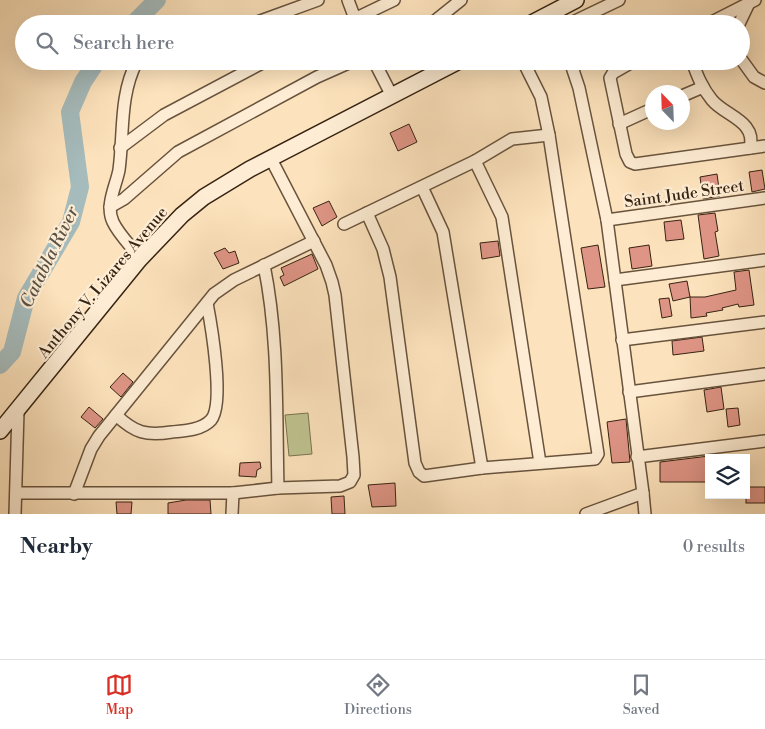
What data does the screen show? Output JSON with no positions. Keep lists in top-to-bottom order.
{
  "streets": {
    "main road": ["Anthony V. Lizares Avenue"],
    "street": ["Saint Jude Street"]
  },
  "water": ["Catabla River"],
  "north": "top left",
  "page": {
    "search": "Search here",
    "heading": ["Nearby", "0 results"],
    "nav": ["Map", "Directions", "Saved"]
  }
}
